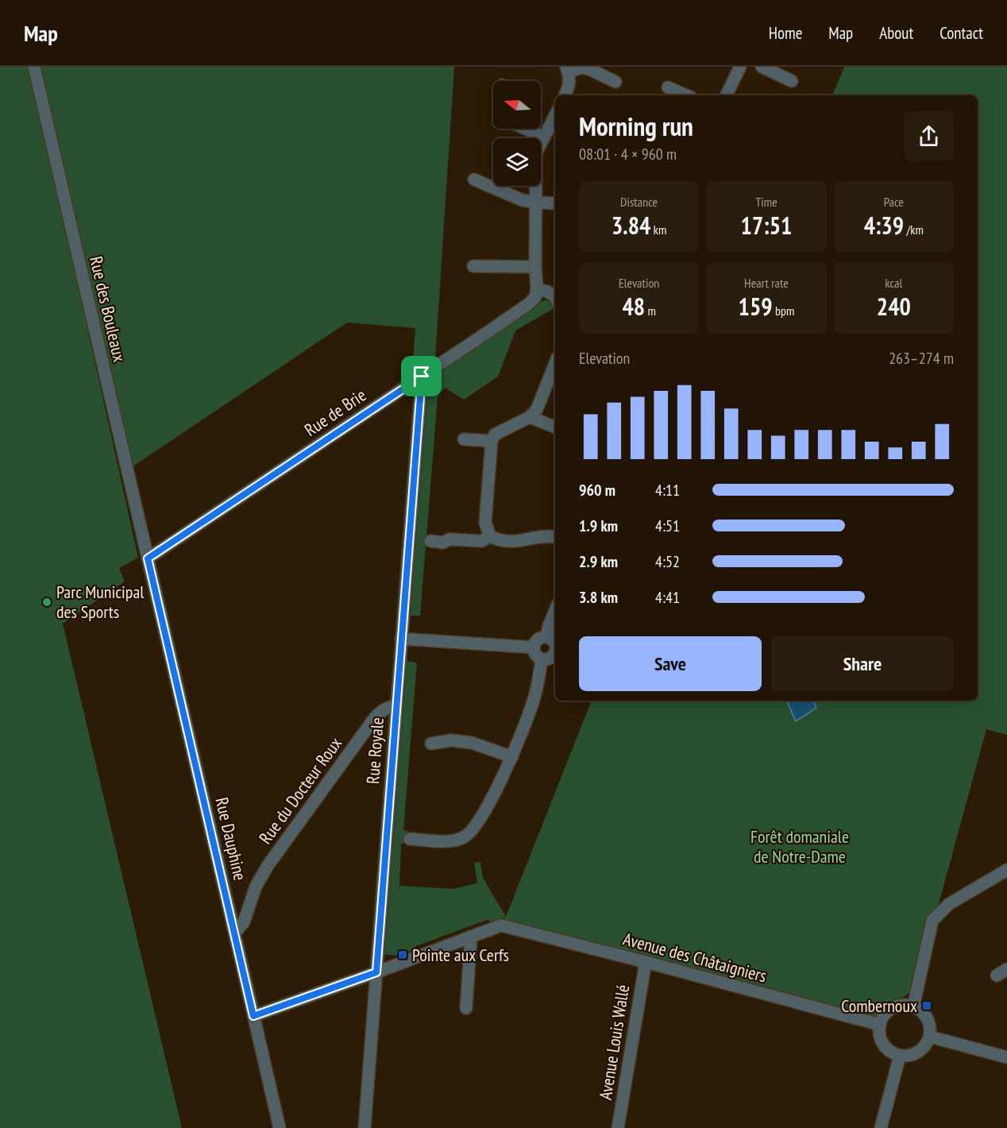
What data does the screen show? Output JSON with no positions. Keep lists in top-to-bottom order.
{
  "streets": {
    "street": [
      "Rue des Bouleaux",
      "Rue de Brie",
      "Rue Royale",
      "Rue du Docteur Roux",
      "Rue Dauphine",
      "Avenue des Châtaigniers",
      "Avenue Louis Wallé"
    ]
  },
  "crossings": [
    ["Rue des Bouleaux", "Rue de Brie"],
    ["Rue des Bouleaux", "Rue Dauphine"],
    ["Rue de Brie", "Rue Royale"],
    ["Rue de Brie", "Rue Dauphine"],
    ["Rue Royale", "Rue du Docteur Roux"],
    ["Rue du Docteur Roux", "Rue Dauphine"],
    ["Avenue des Châtaigniers", "Avenue Louis Wallé"]
  ],
  "parks": ["Forêt domaniale de Notre-Dame"],
  "places": {
    "other": ["Parc Municipal des Sports"],
    "transit": ["Pointe aux Cerfs", "Combernoux"]
  },
  "north": "left",
  "page": {
    "header": "Map",
    "nav": [
      "Home",
      "Map",
      "About",
      "Contact"
    ],
    "heading": ["Morning run", "08:01 · 4 × 960 m"],
    "stats": [
      ["Distance", "3.84 km"],
      ["Time", "17:51"],
      ["Pace", "4:39 /km"],
      ["Elevation", "48 m"],
      ["Heart rate", "159 bpm"],
      ["kcal", "240"]
    ],
    "chart": ["Elevation", "263–274 m"],
    "list": [
      {
        "name": "960 m",
        "note": "4:11"
      },
      {
        "name": "1.9 km",
        "note": "4:51"
      },
      {
        "name": "2.9 km",
        "note": "4:52"
      },
      {
        "name": "3.8 km",
        "note": "4:41"
      }
    ],
    "buttons": ["Save", "Share"]
  }
}
